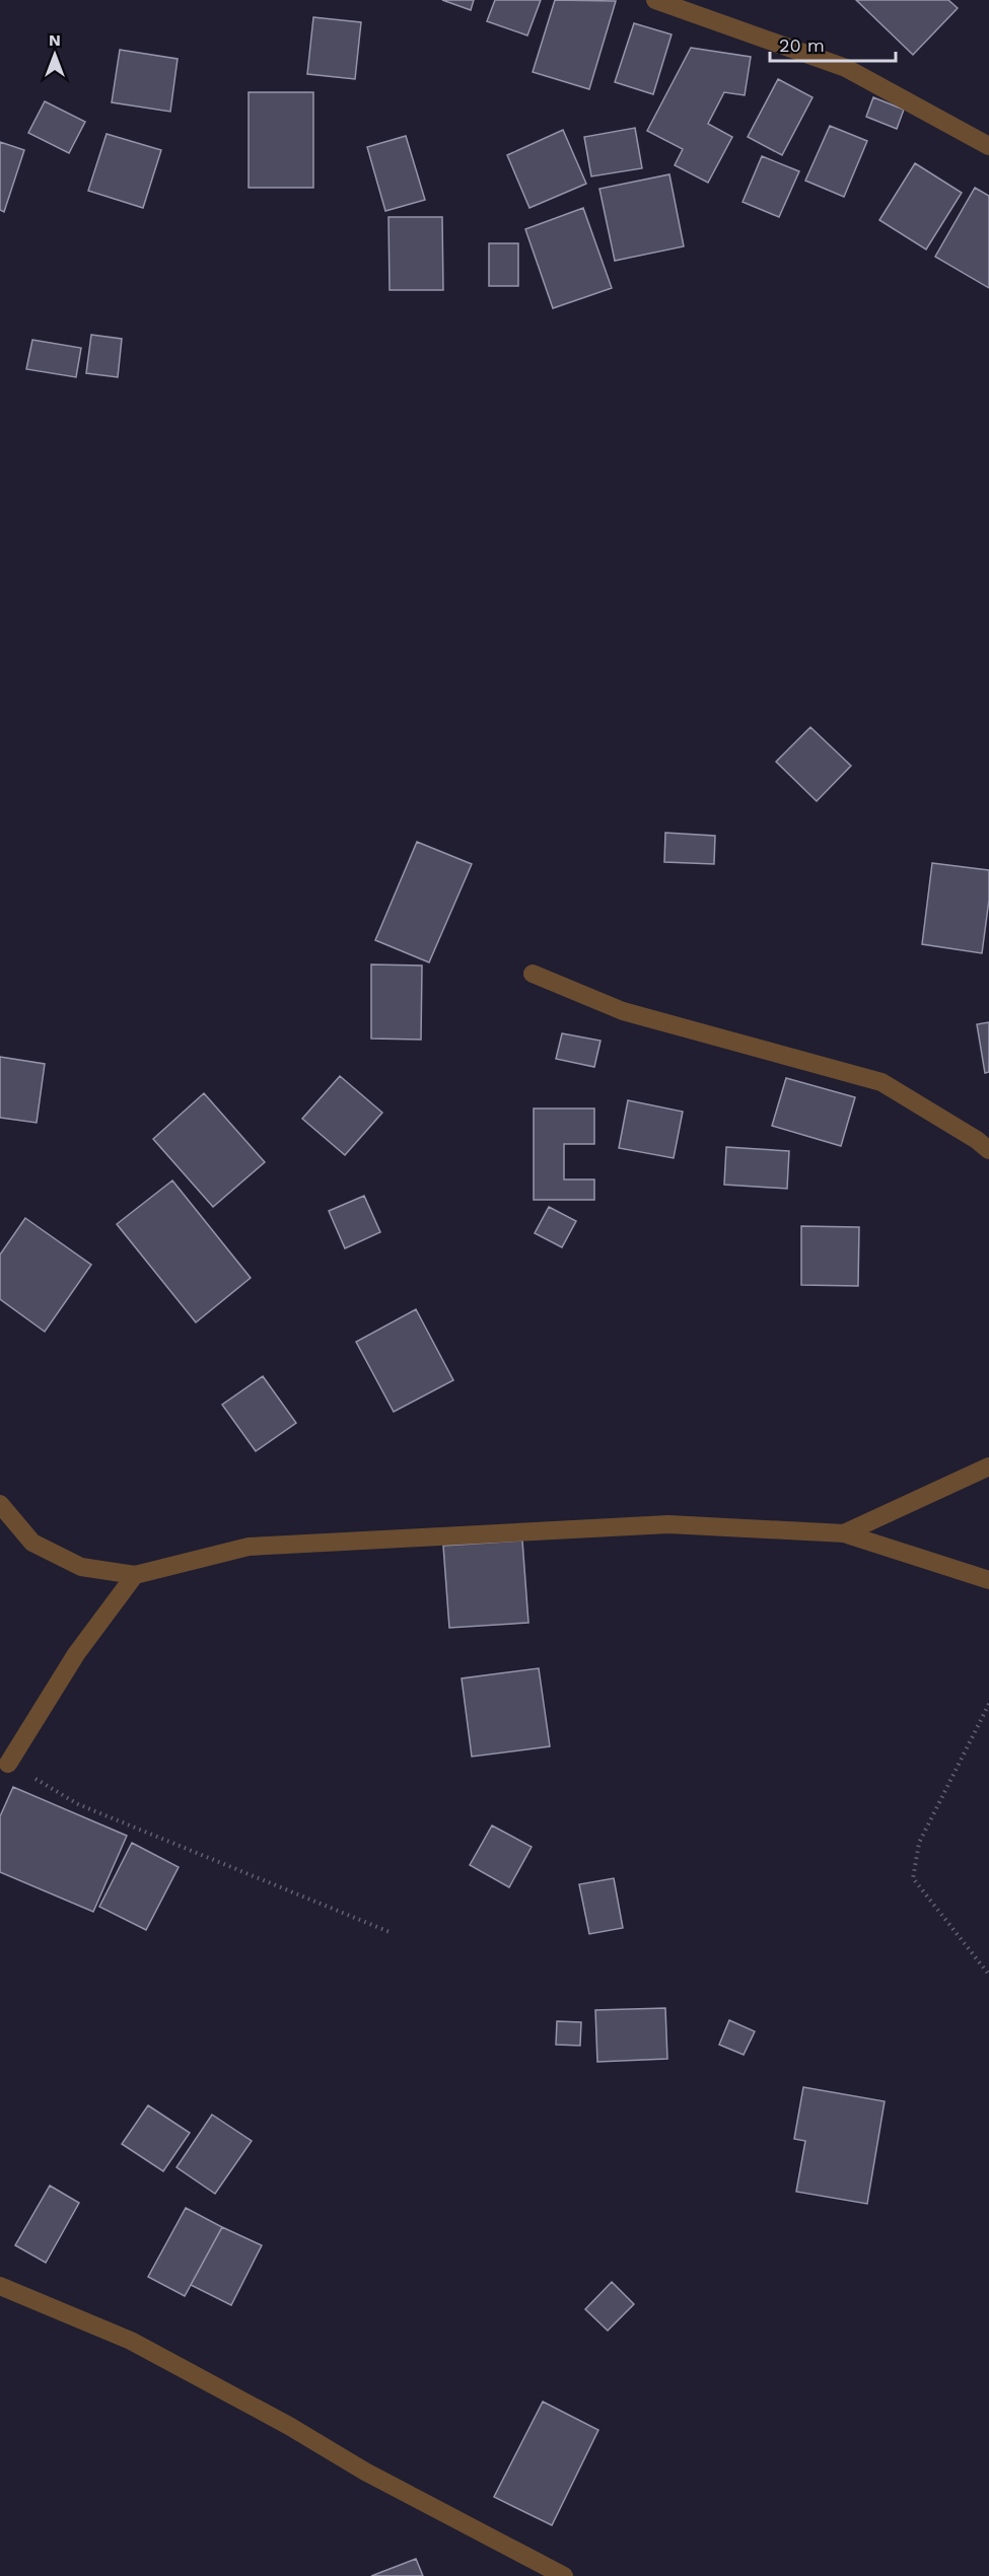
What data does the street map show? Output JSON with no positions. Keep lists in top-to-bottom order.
{
  "scale_bar": "20 m",
  "north": "top"
}
